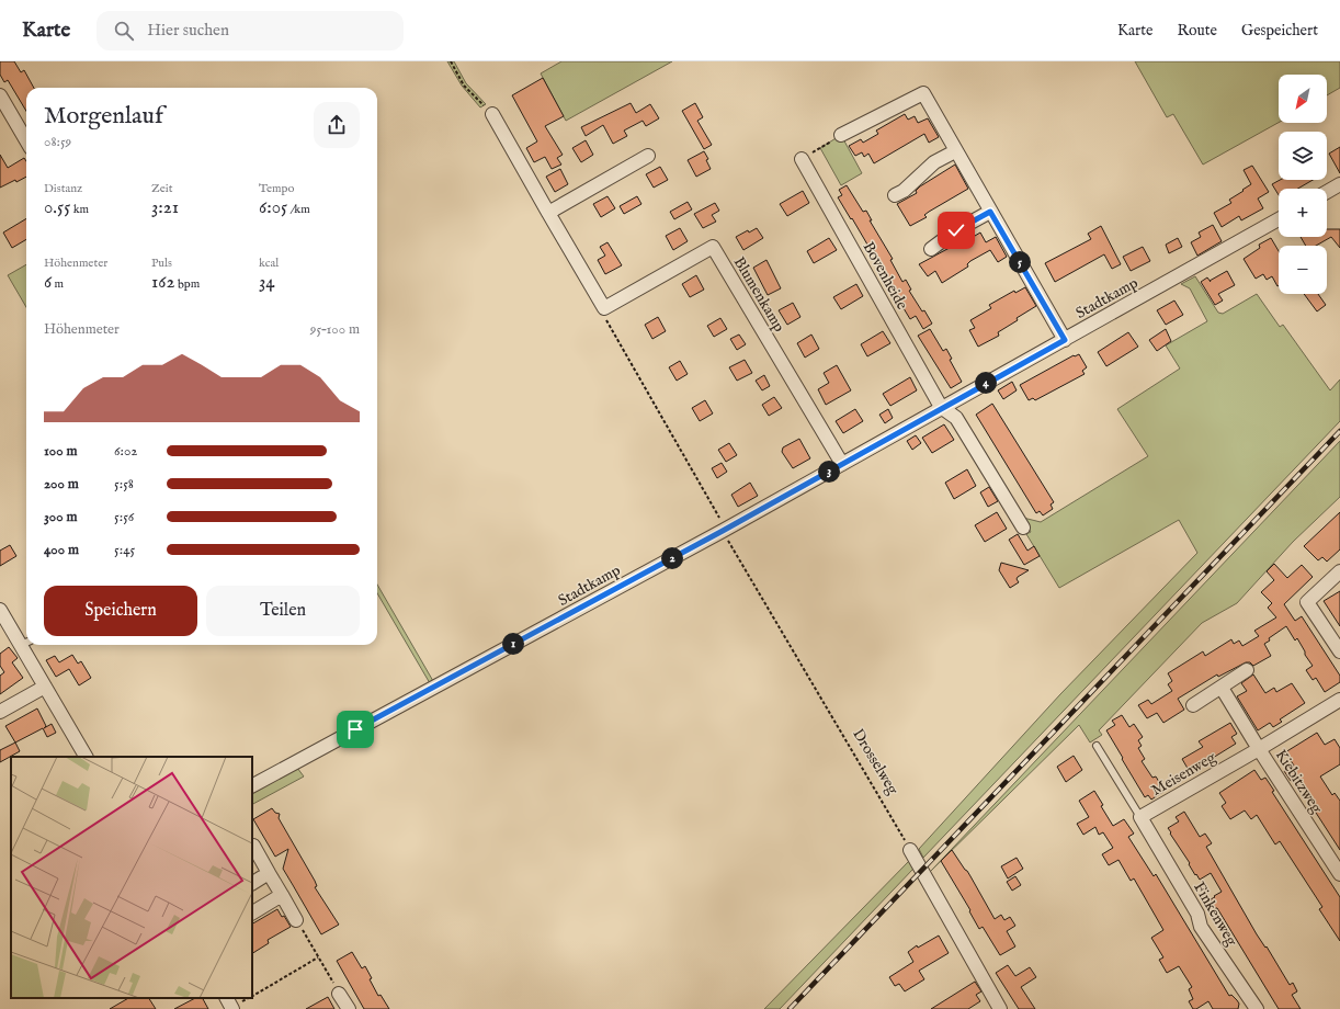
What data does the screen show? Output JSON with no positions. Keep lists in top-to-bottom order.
{
  "streets": {
    "street": [
      "Bovenheide",
      "Blumenkamp",
      "Stadtkamp",
      "Meisenweg",
      "Kiebitzweg",
      "Finkenweg"
    ],
    "path": ["Drosselweg"]
  },
  "crossings": [
    ["Bovenheide", "Stadtkamp"],
    ["Blumenkamp", "Stadtkamp"],
    ["Stadtkamp", "Drosselweg"],
    ["Meisenweg", "Kiebitzweg"],
    ["Meisenweg", "Finkenweg"]
  ],
  "north": "bottom left",
  "page": {
    "header": "Karte",
    "search": "Hier suchen",
    "nav": ["Karte", "Route", "Gespeichert"],
    "map_buttons": ["+", "−"],
    "heading": ["Morgenlauf", "08:59"],
    "stats": [
      ["Distanz", "0.55 km"],
      ["Zeit", "3:21"],
      ["Tempo", "6:05 /km"],
      ["Höhenmeter", "6 m"],
      ["Puls", "162 bpm"],
      ["kcal", "34"]
    ],
    "pins": [
      "5",
      "4",
      "3",
      "2",
      "1"
    ],
    "chart": ["Höhenmeter", "95–100 m"],
    "list": [
      {
        "name": "100 m",
        "note": "6:02"
      },
      {
        "name": "200 m",
        "note": "5:58"
      },
      {
        "name": "300 m",
        "note": "5:56"
      },
      {
        "name": "400 m",
        "note": "5:45"
      }
    ],
    "buttons": ["Speichern", "Teilen"]
  }
}
